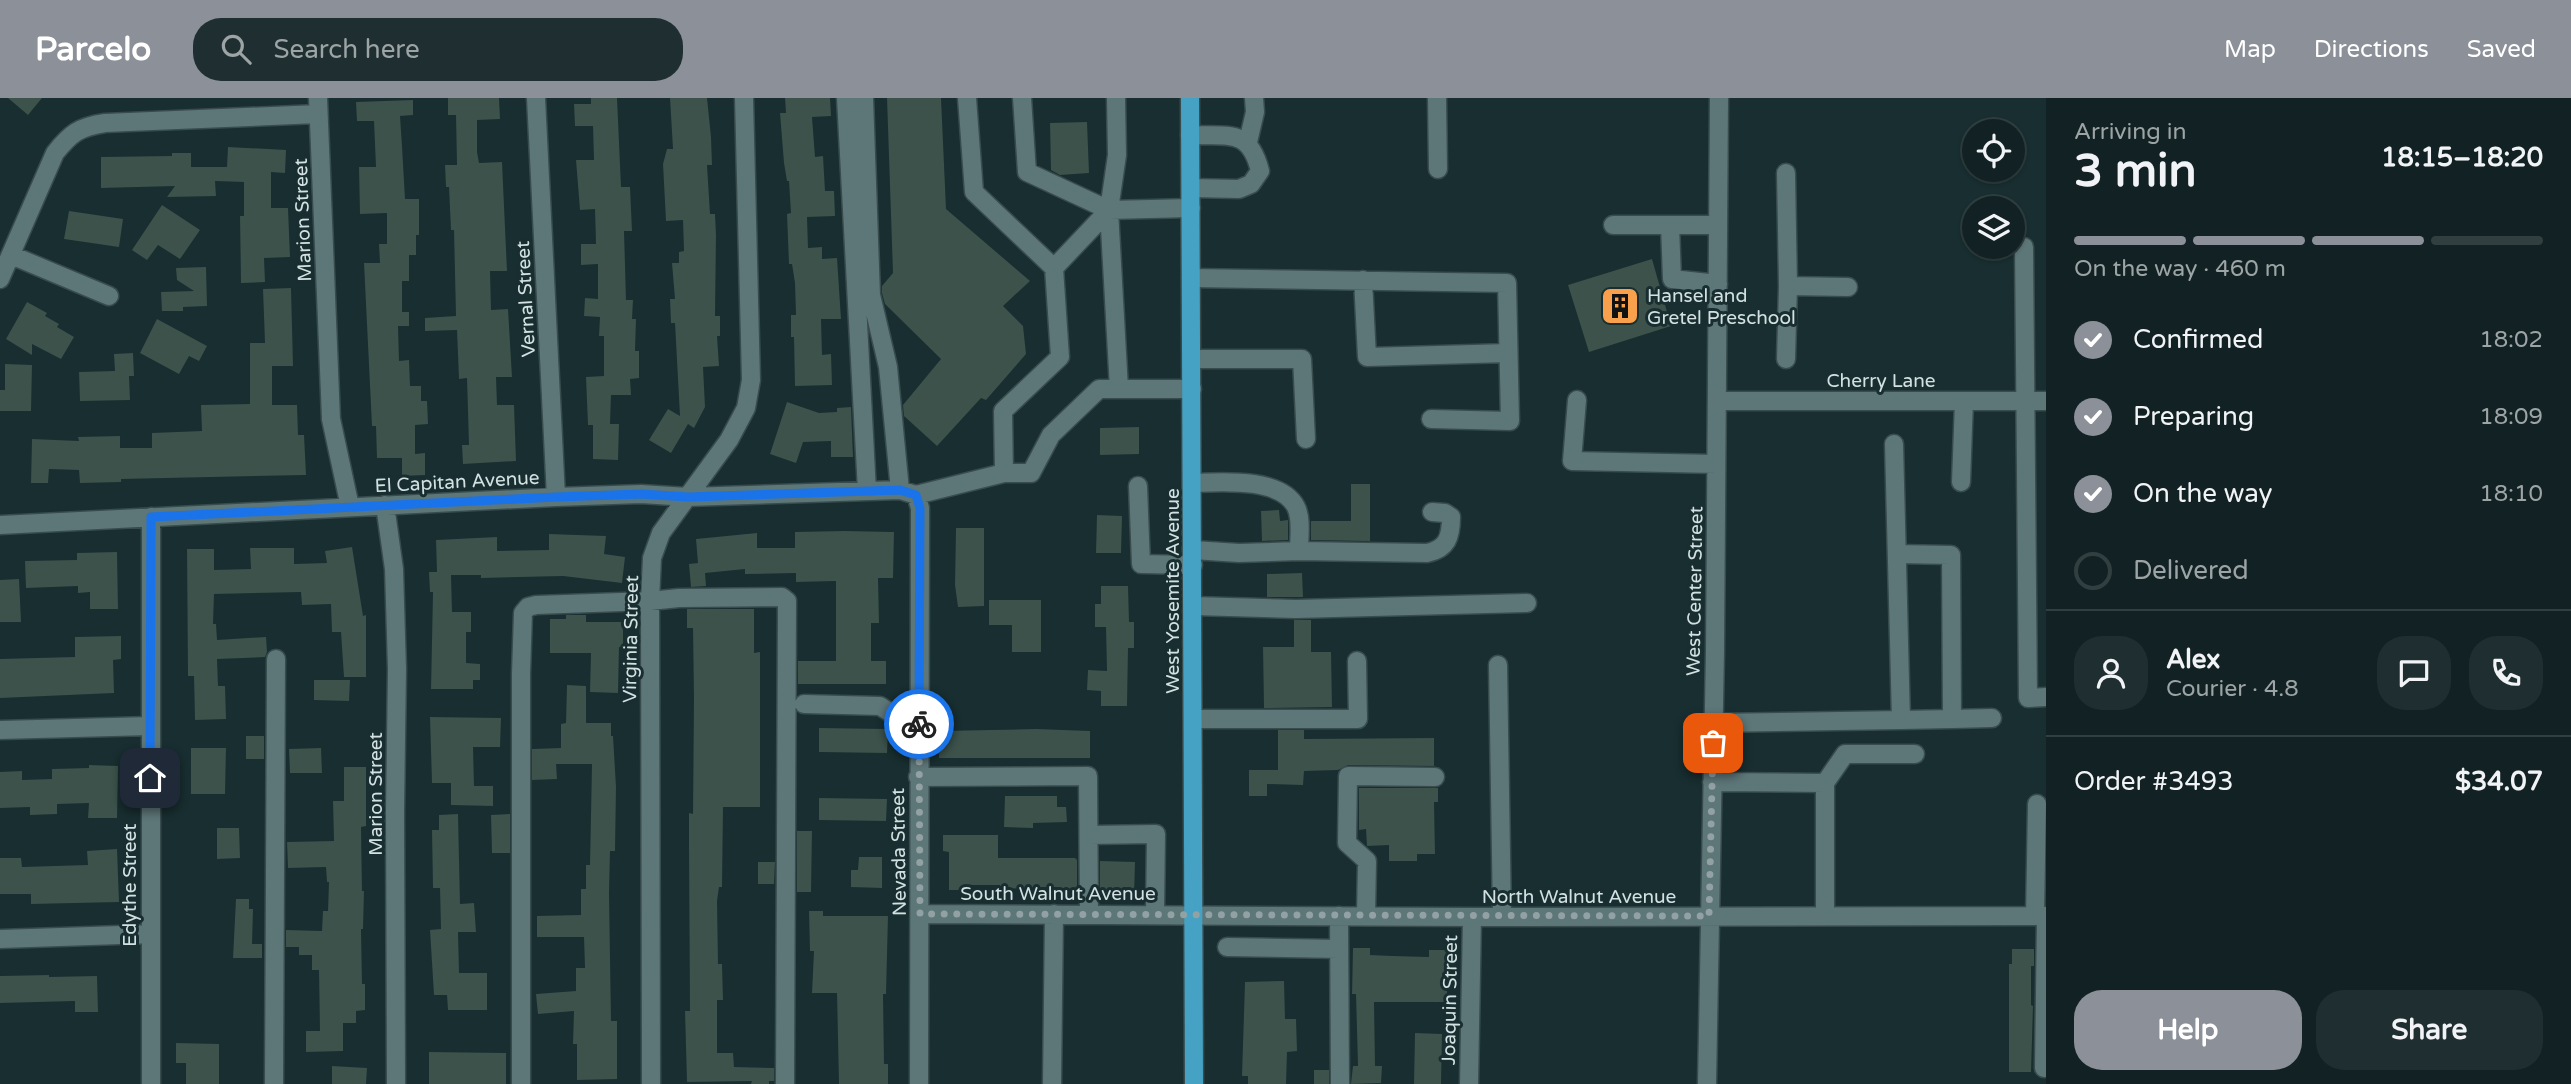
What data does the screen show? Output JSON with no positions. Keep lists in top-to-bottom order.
{
  "streets": {
    "main road": ["West Yosemite Avenue"],
    "street": [
      "Marion Street",
      "Vernal Street",
      "Cherry Lane",
      "El Capitan Avenue",
      "West Center Street",
      "Virginia Street",
      "Nevada Street",
      "Edythe Street",
      "South Walnut Avenue",
      "North Walnut Avenue",
      "Joaquin Street"
    ]
  },
  "crossings": [
    ["Marion Street", "El Capitan Avenue"],
    ["Vernal Street", "El Capitan Avenue"],
    ["Cherry Lane", "West Center Street"],
    ["El Capitan Avenue", "Virginia Street"],
    ["El Capitan Avenue", "Nevada Street"],
    ["El Capitan Avenue", "Edythe Street"],
    ["West Yosemite Avenue", "South Walnut Avenue"],
    ["West Yosemite Avenue", "North Walnut Avenue"],
    ["West Center Street", "North Walnut Avenue"],
    ["Nevada Street", "South Walnut Avenue"],
    ["South Walnut Avenue", "North Walnut Avenue"],
    ["North Walnut Avenue", "Joaquin Street"]
  ],
  "places": {
    "building": ["Hansel and Gretel Preschool"]
  },
  "page": {
    "header": "Parcelo",
    "search": "Search here",
    "nav": ["Map", "Directions", "Saved"],
    "heading": ["3 min", "Arriving in", "18:15–18:20"],
    "panel": [
      "Alex",
      "Courier · 4.8",
      "Order #3493",
      "$34.07"
    ],
    "bar": "On the way · 460 m",
    "list": [
      ["Confirmed", "18:02"],
      ["Preparing", "18:09"],
      ["On the way", "18:10"],
      "Delivered"
    ],
    "buttons": ["Help", "Share"]
  }
}
